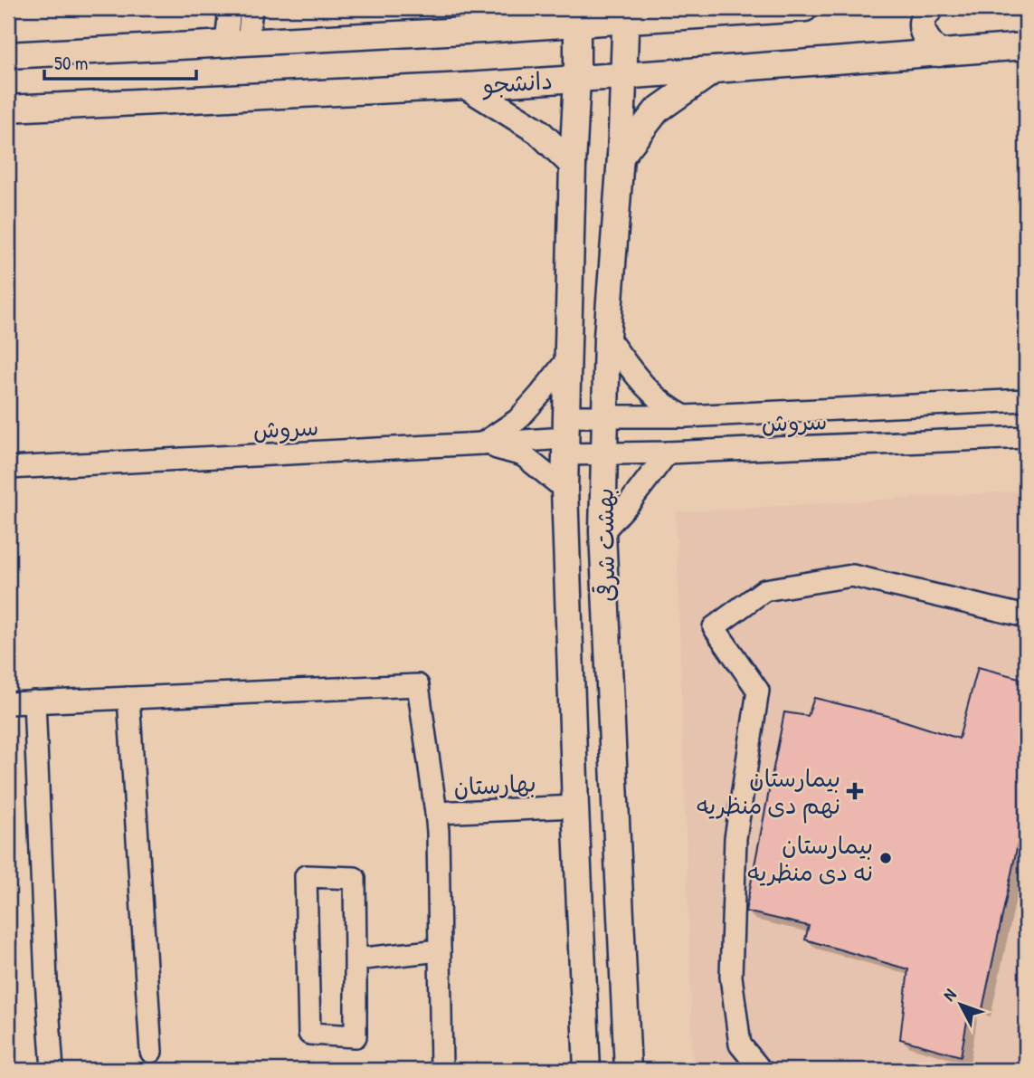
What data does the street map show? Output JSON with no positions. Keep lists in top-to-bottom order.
{
  "streets": {
    "main road": ["دانشجو", "بهشت شرقی"],
    "street": ["سروش", "بهارستان"]
  },
  "crossings": [
    ["دانشجو", "بهشت شرقی"],
    ["سروش", "بهشت شرقی"],
    ["بهشت شرقی", "بهارستان"]
  ],
  "places": {
    "health": ["بیمارستان نهم دی منظریه"],
    "other": ["بیمارستان نه دی منظریه"]
  },
  "scale_bar": "50 m",
  "north": "top left"
}
